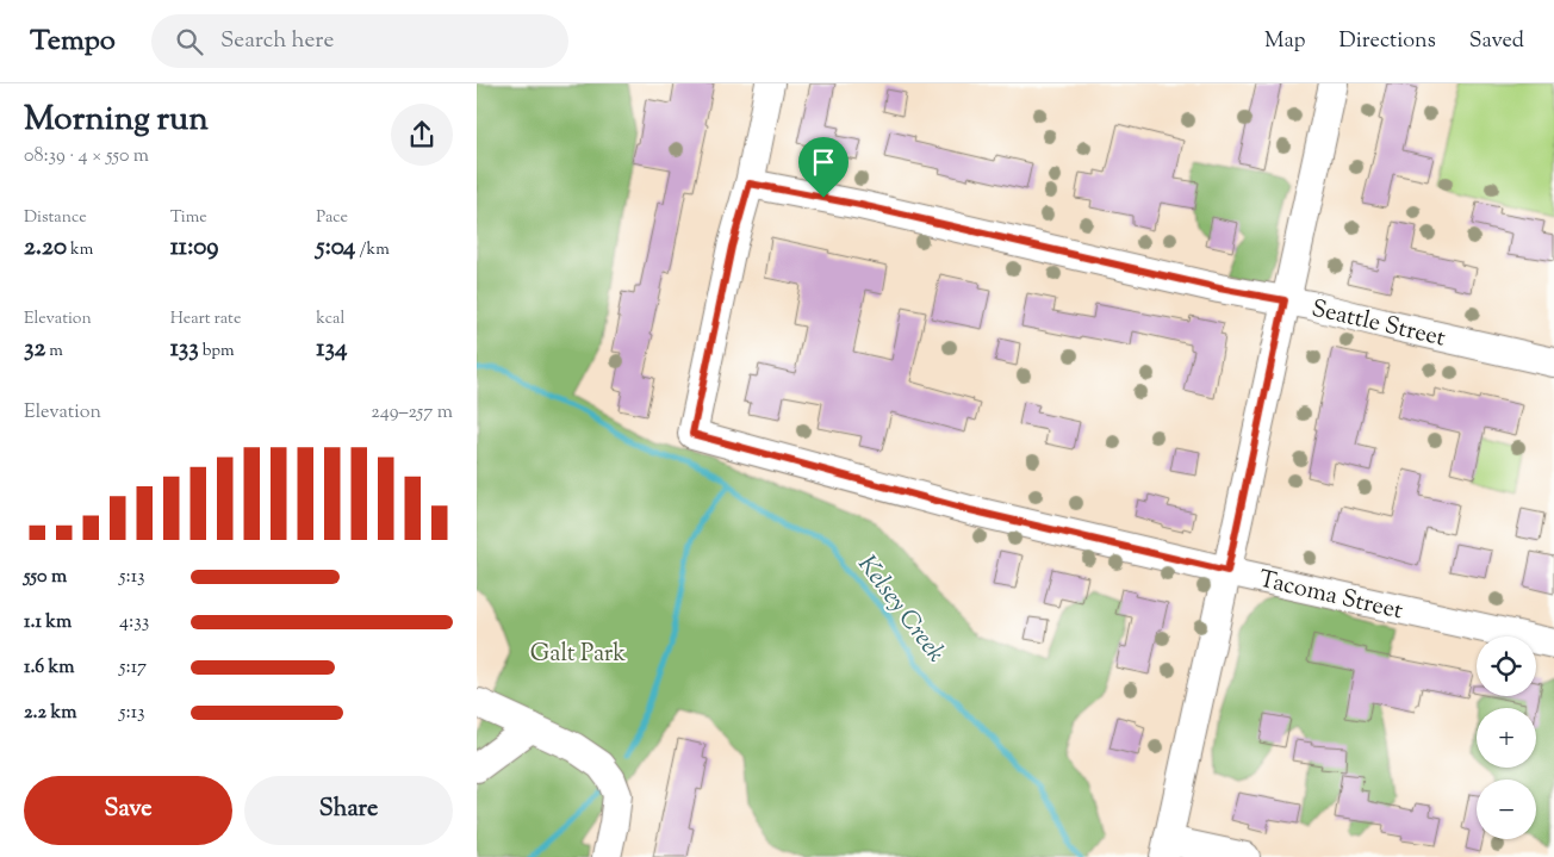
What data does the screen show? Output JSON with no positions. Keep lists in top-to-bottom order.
{
  "streets": {
    "street": ["Seattle Street", "Tacoma Street"]
  },
  "crossings": [
    ["Seattle Street", "Tacoma Street"]
  ],
  "water": ["Kelsey Creek"],
  "parks": ["Galt Park"],
  "page": {
    "header": "Tempo",
    "search": "Search here",
    "nav": ["Map", "Directions", "Saved"],
    "heading": ["Morning run", "08:39 · 4 × 550 m"],
    "stats": [
      ["Distance", "2.20 km"],
      ["Time", "11:09"],
      ["Pace", "5:04 /km"],
      ["Elevation", "32 m"],
      ["Heart rate", "133 bpm"],
      ["kcal", "134"]
    ],
    "chart": ["Elevation", "249–257 m"],
    "list": [
      {
        "name": "550 m",
        "note": "5:13"
      },
      {
        "name": "1.1 km",
        "note": "4:33"
      },
      {
        "name": "1.6 km",
        "note": "5:17"
      },
      {
        "name": "2.2 km",
        "note": "5:13"
      }
    ],
    "map_buttons": ["+", "−"],
    "buttons": ["Save", "Share"]
  }
}
